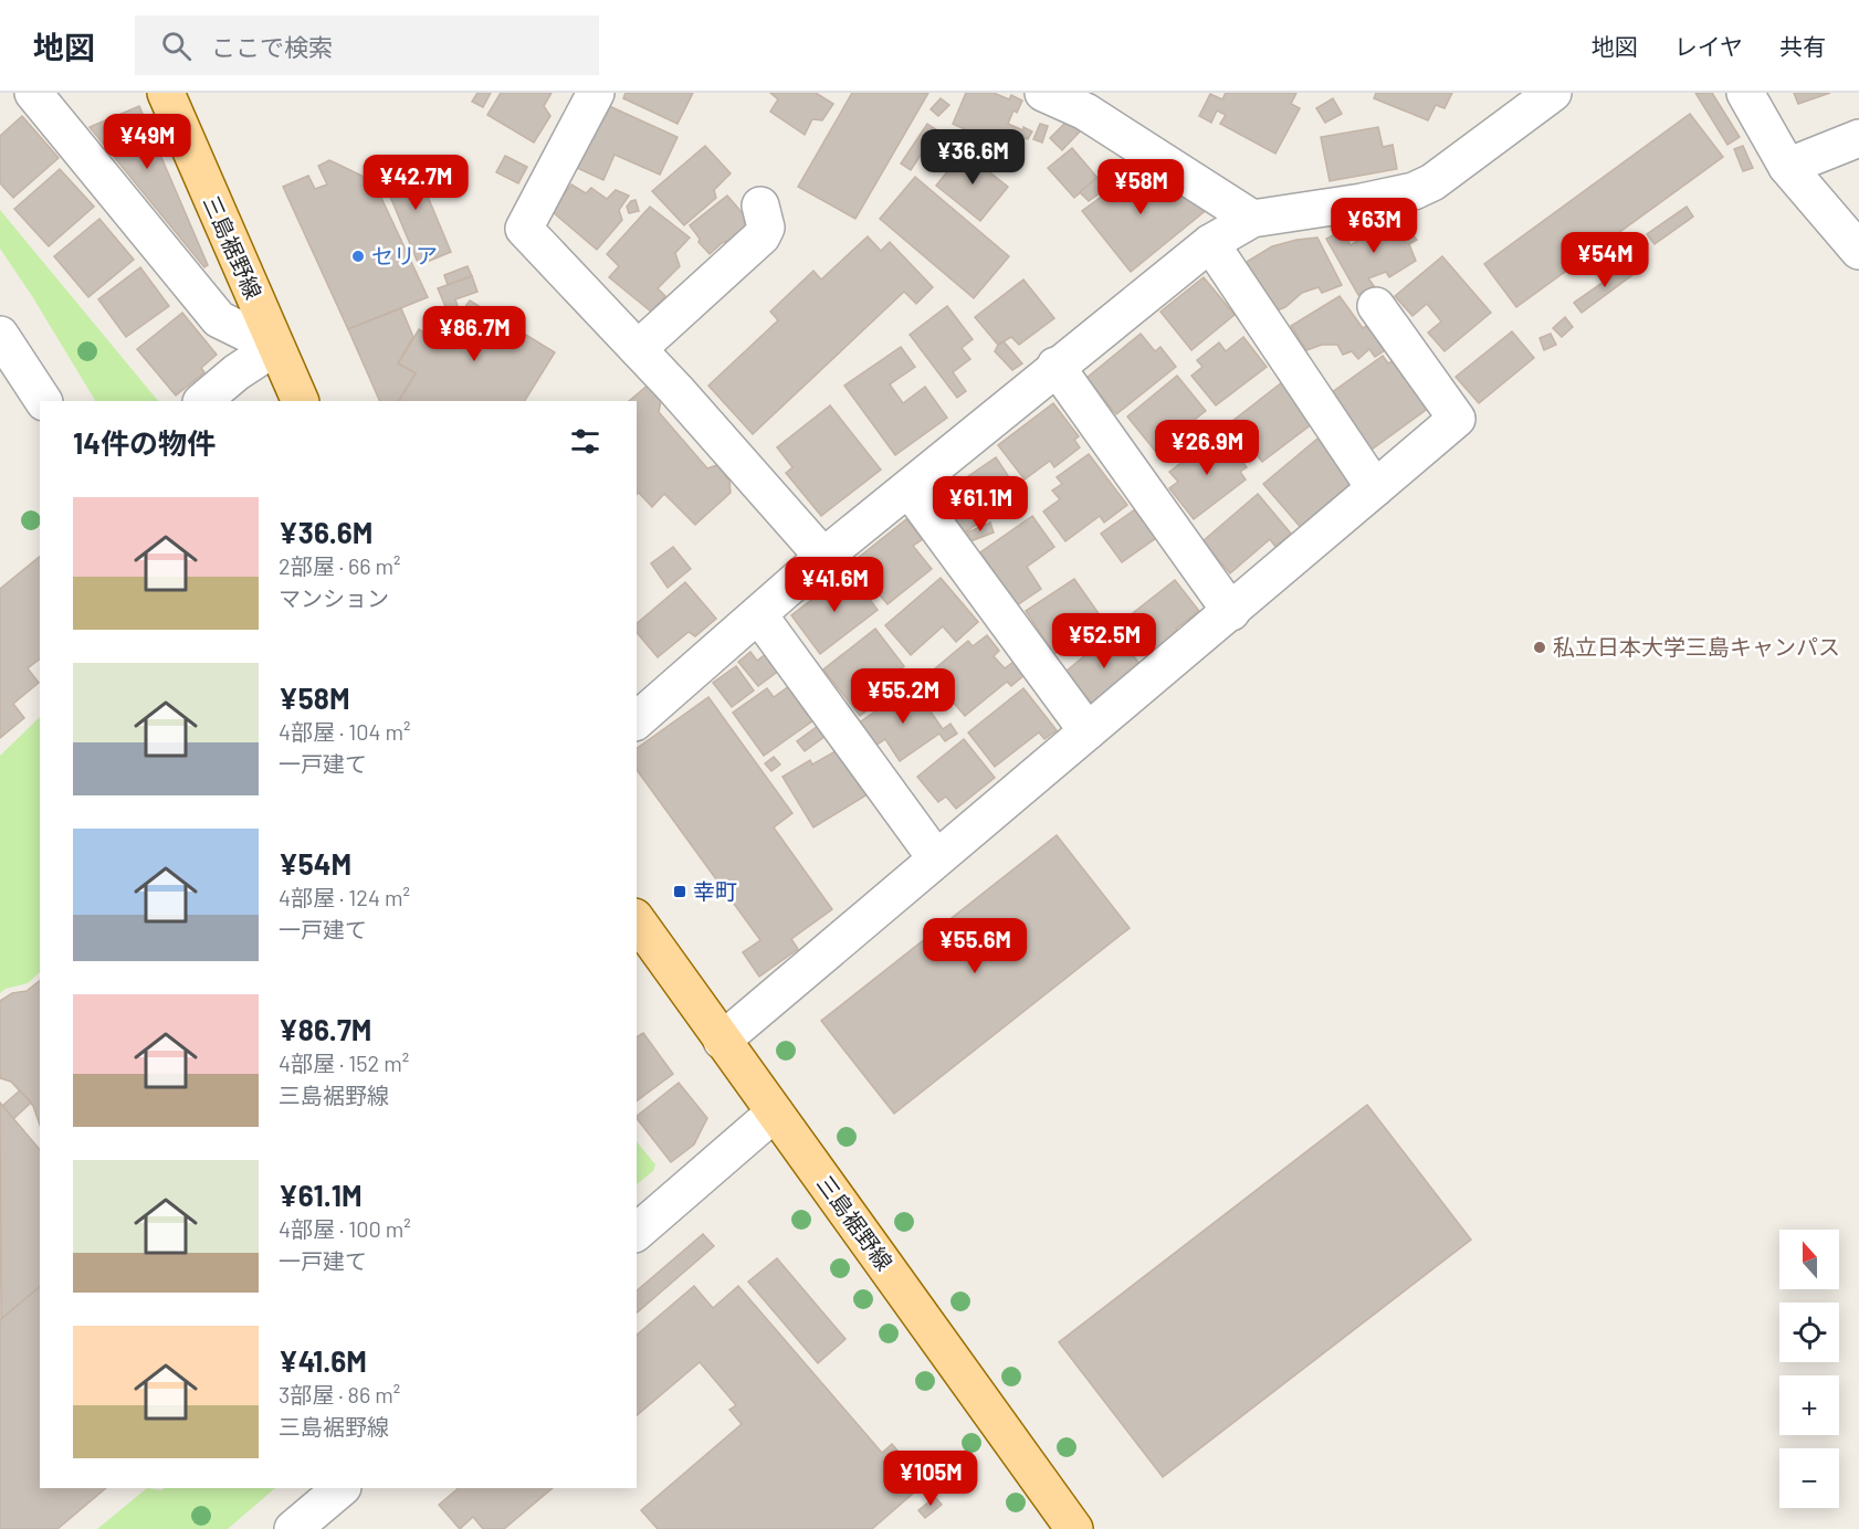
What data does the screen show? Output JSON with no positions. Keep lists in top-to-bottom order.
{
  "streets": {
    "main road": ["三島裾野線"]
  },
  "places": {
    "other": ["セリア", "私立日本大学三島キャンパス"],
    "transit": ["幸町"]
  },
  "north": "top",
  "page": {
    "header": "地図",
    "search": "ここで検索",
    "nav": ["地図", "レイヤ", "共有"],
    "price": [
      "¥49M",
      "¥36.6M",
      "¥42.7M",
      "¥58M",
      "¥63M",
      "¥54M",
      "¥86.7M",
      "¥26.9M",
      "¥61.1M",
      "¥41.6M",
      "¥52.5M",
      "¥55.2M",
      "¥55.6M",
      "¥105M"
    ],
    "heading": "14件の物件",
    "list": [
      {
        "name": "¥36.6M",
        "note": "2部屋 · 66 m² · マンション"
      },
      {
        "name": "¥58M",
        "note": "4部屋 · 104 m² · 一戸建て"
      },
      {
        "name": "¥54M",
        "note": "4部屋 · 124 m² · 一戸建て"
      },
      {
        "name": "¥86.7M",
        "note": "4部屋 · 152 m² · 三島裾野線"
      },
      {
        "name": "¥61.1M",
        "note": "4部屋 · 100 m² · 一戸建て"
      },
      {
        "name": "¥41.6M",
        "note": "3部屋 · 86 m² · 三島裾野線"
      }
    ],
    "map_buttons": ["+", "−"]
  }
}
